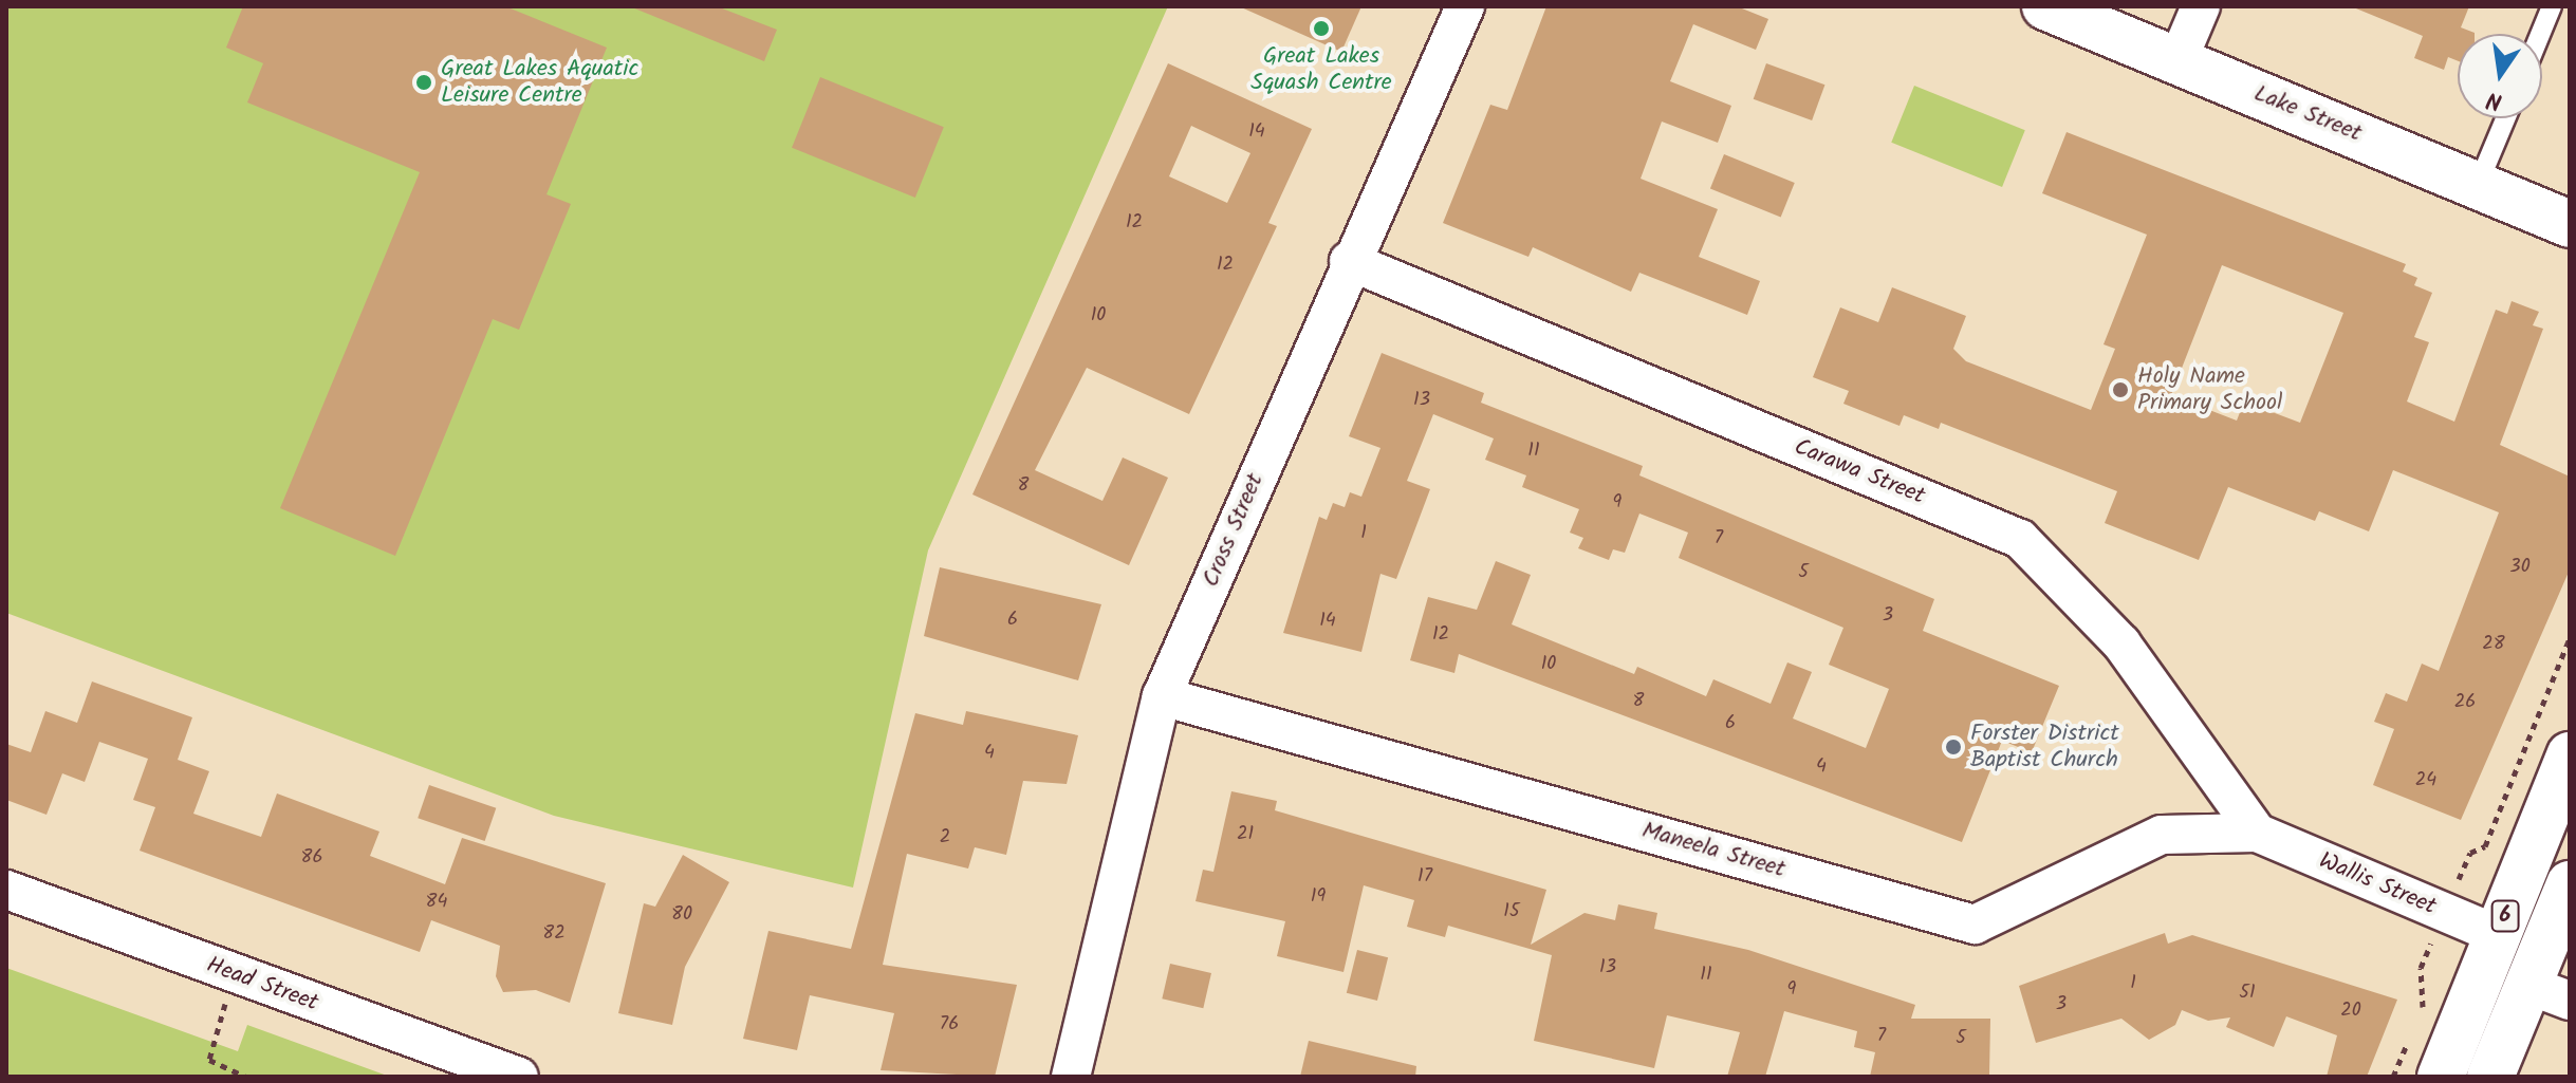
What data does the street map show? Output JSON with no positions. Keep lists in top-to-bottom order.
{
  "streets": {
    "street": [
      "Lake Street",
      "Carawa Street",
      "Cross Street",
      "Maneela Street",
      "Wallis Street",
      "6",
      "Head Street"
    ]
  },
  "crossings": [
    ["Carawa Street", "Cross Street"],
    ["Carawa Street", "Maneela Street"],
    ["Carawa Street", "Wallis Street"],
    ["Cross Street", "Maneela Street"],
    ["Maneela Street", "Wallis Street"],
    ["Wallis Street", "6"]
  ],
  "places": [
    "Great Lakes Squash Centre",
    "Great Lakes Aquatic Leisure Centre",
    "Holy Name Primary School",
    "Forster District Baptist Church"
  ],
  "house_numbers": [
    "14",
    "12",
    "12",
    "10",
    "13",
    "11",
    "8",
    "9",
    "1",
    "7",
    "30",
    "5",
    "3",
    "6",
    "14",
    "12",
    "28",
    "10",
    "8",
    "26",
    "6",
    "4",
    "4",
    "24",
    "21",
    "2",
    "86",
    "17",
    "19",
    "84",
    "15",
    "80",
    "82",
    "13",
    "11",
    "1",
    "9",
    "51",
    "3",
    "20",
    "76",
    "7",
    "5"
  ],
  "north": "bottom"
}
